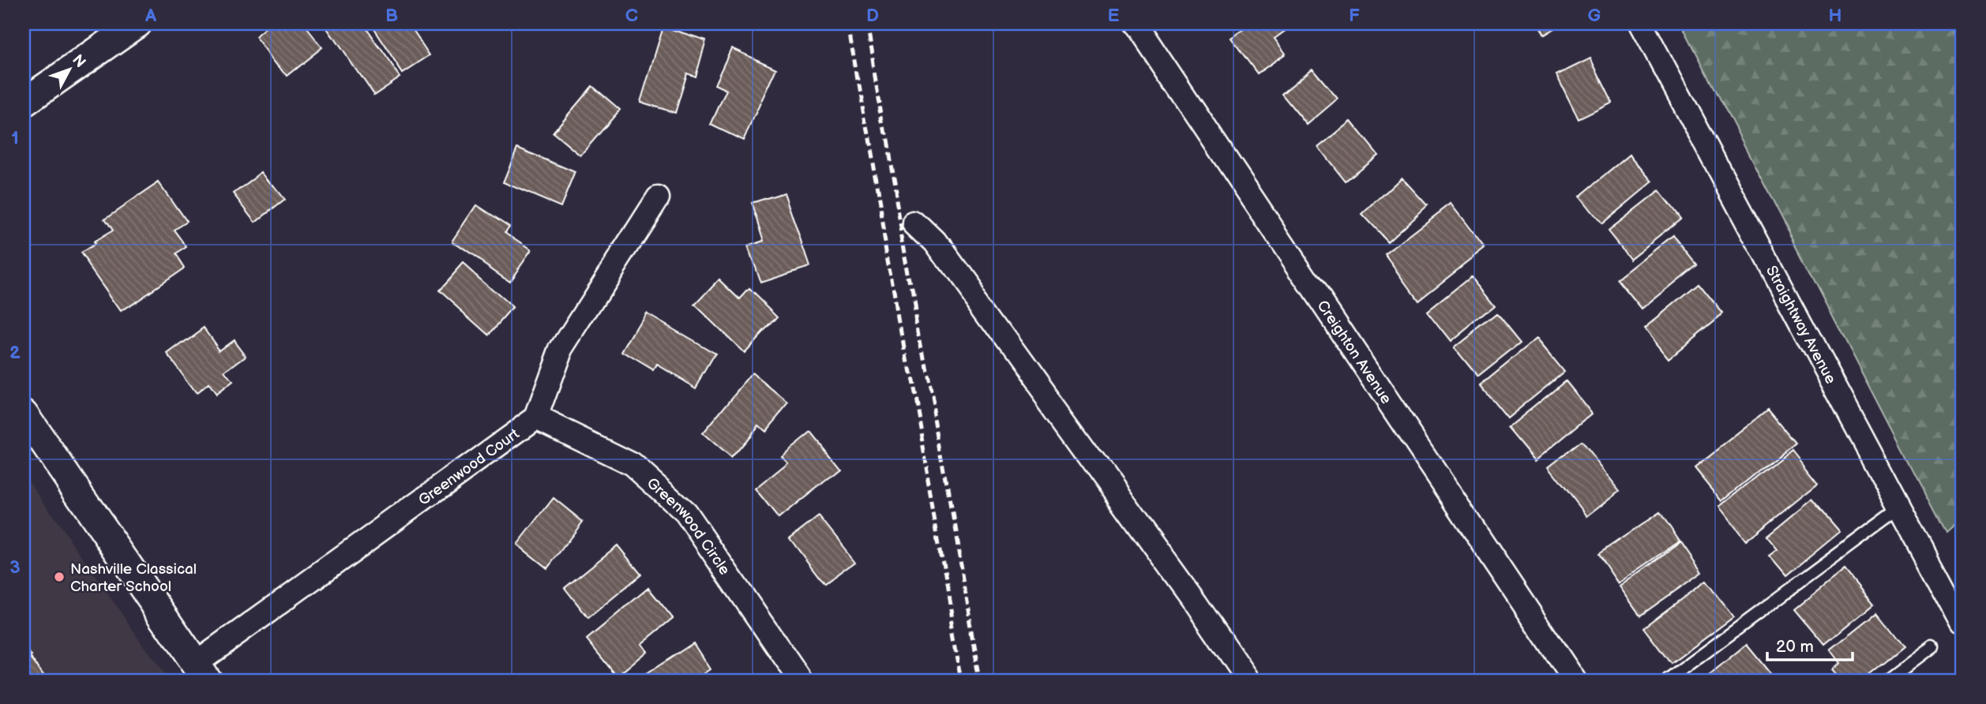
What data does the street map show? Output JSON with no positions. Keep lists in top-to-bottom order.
{
  "streets": {
    "street": [
      "Straightway Avenue",
      "Creighton Avenue",
      "Greenwood Court",
      "Greenwood Circle"
    ]
  },
  "crossings": [
    ["Greenwood Court", "Greenwood Circle"]
  ],
  "places": ["Nashville Classical Charter School"],
  "scale_bar": "20 m",
  "north": "top right",
  "grid": {
    "columns": [
      "A",
      "B",
      "C",
      "D",
      "E",
      "F",
      "G",
      "H"
    ],
    "rows": ["1", "2", "3"]
  }
}
